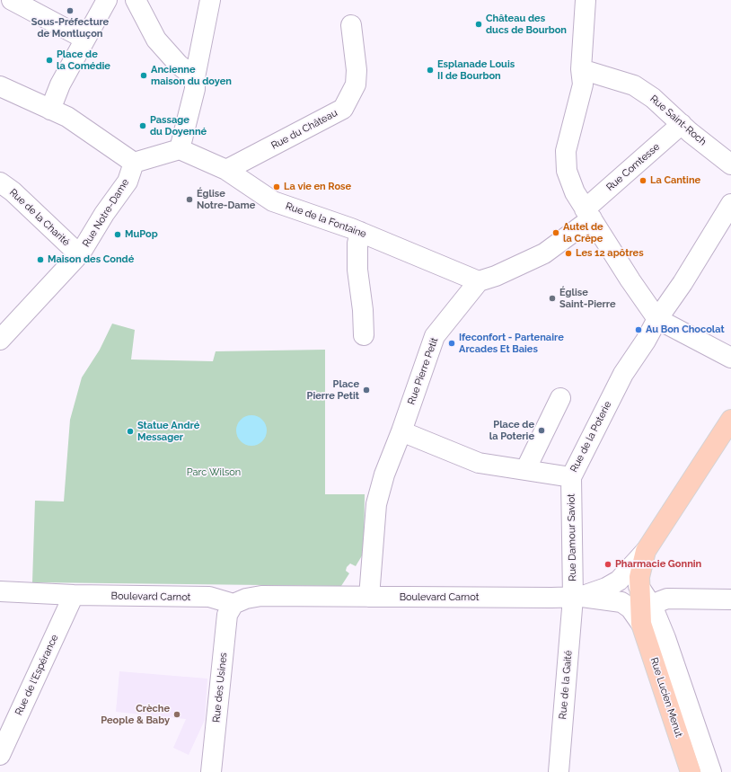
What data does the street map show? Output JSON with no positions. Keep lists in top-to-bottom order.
{
  "streets": {
    "main road": ["Rue Lucien Menut"],
    "street": [
      "Rue Saint-Roch",
      "Rue du Château",
      "Rue Comtesse",
      "Rue Notre-Dame",
      "Rue de la Charité",
      "Rue de la Fontaine",
      "Rue Pierre Petit",
      "Rue de la Poterie",
      "Rue Damour Saviot",
      "Boulevard Carnot",
      "Rue de l'Espérance",
      "Rue de la Gaité",
      "Rue des Usines"
    ]
  },
  "crossings": [
    ["Rue Saint-Roch", "Rue Comtesse"],
    ["Rue du Château", "Rue de la Fontaine"],
    ["Rue Comtesse", "Rue de la Fontaine"],
    ["Rue Comtesse", "Rue Pierre Petit"],
    ["Rue Notre-Dame", "Rue de la Charité"],
    ["Rue de la Fontaine", "Rue Pierre Petit"],
    ["Rue Pierre Petit", "Rue de la Poterie"],
    ["Rue Pierre Petit", "Boulevard Carnot"],
    ["Rue de la Poterie", "Rue Damour Saviot"],
    ["Rue Damour Saviot", "Boulevard Carnot"],
    ["Rue Damour Saviot", "Rue de la Gaité"],
    ["Boulevard Carnot", "Rue de l'Espérance"],
    ["Boulevard Carnot", "Rue de la Gaité"],
    ["Boulevard Carnot", "Rue des Usines"],
    ["Boulevard Carnot", "Rue Lucien Menut"]
  ],
  "parks": ["Parc Wilson"],
  "places": [
    "Sous-Préfecture de Montluçon",
    "Château des ducs de Bourbon",
    "Place de la Comédie",
    "Esplanade Louis II de Bourbon",
    "Ancienne maison du doyen",
    "Passage du Doyenné",
    "La Cantine",
    "La vie en Rose",
    "Église Notre-Dame",
    "Autel de la Crêpe",
    "MuPop",
    "Les 12 apôtres",
    "Maison des Condé",
    "Église Saint-Pierre",
    "Au Bon Chocolat",
    "Ifeconfort - Partenaire Arcades Et Baies",
    "Place Pierre Petit",
    "Place de la Poterie",
    "Statue André Messager",
    "Pharmacie Gonnin",
    "Crèche People & Baby"
  ]
}
